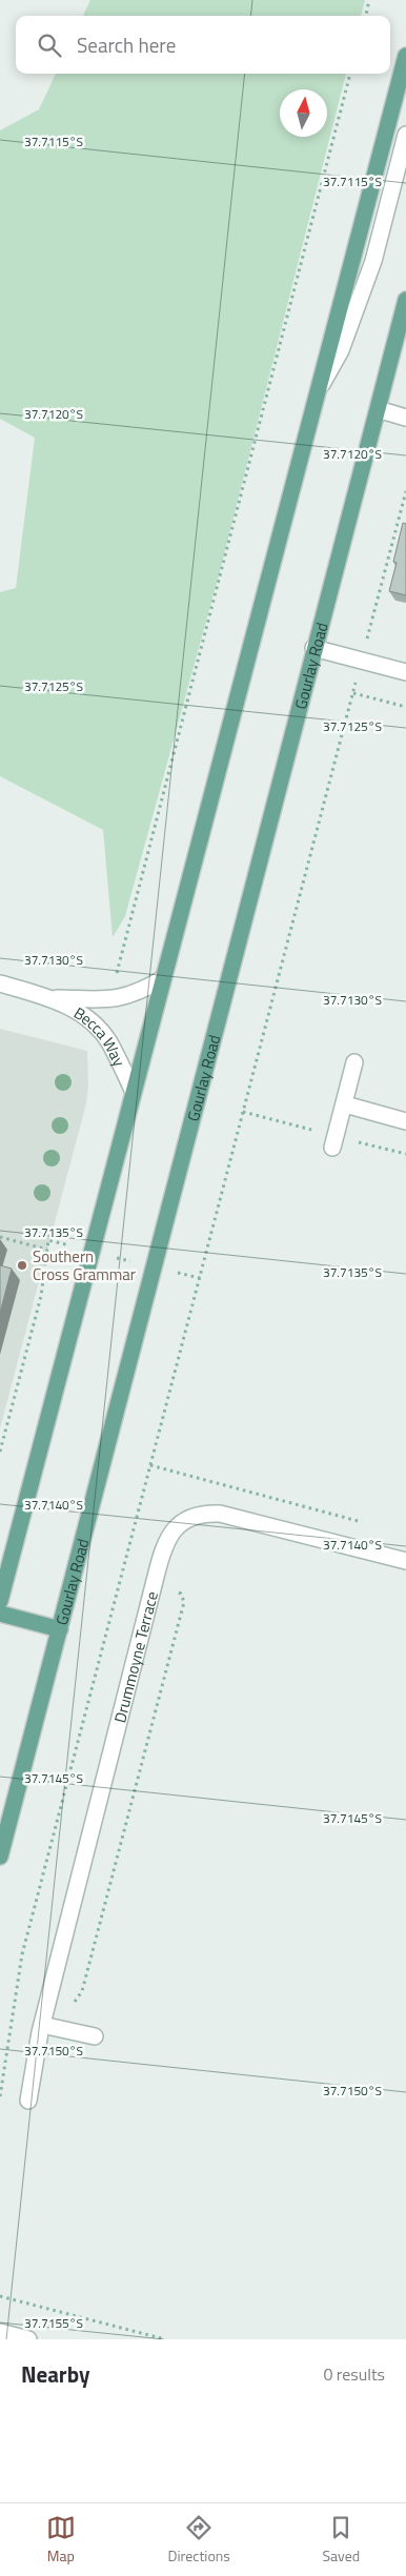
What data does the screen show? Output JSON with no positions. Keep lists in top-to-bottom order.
{
  "streets": {
    "main road": ["Gourlay Road"],
    "street": ["Becca Way", "Drummoyne Terrace"]
  },
  "places": ["Southern Cross Grammar"],
  "north": "top",
  "page": {
    "search": "Search here",
    "heading": ["Nearby", "0 results"],
    "nav": ["Map", "Directions", "Saved"]
  },
  "coordinates": [
    "37.7115°S",
    "37.7120°S",
    "37.7125°S",
    "37.7130°S",
    "37.7135°S",
    "37.7140°S",
    "37.7145°S",
    "37.7150°S",
    "37.7155°S"
  ]
}
